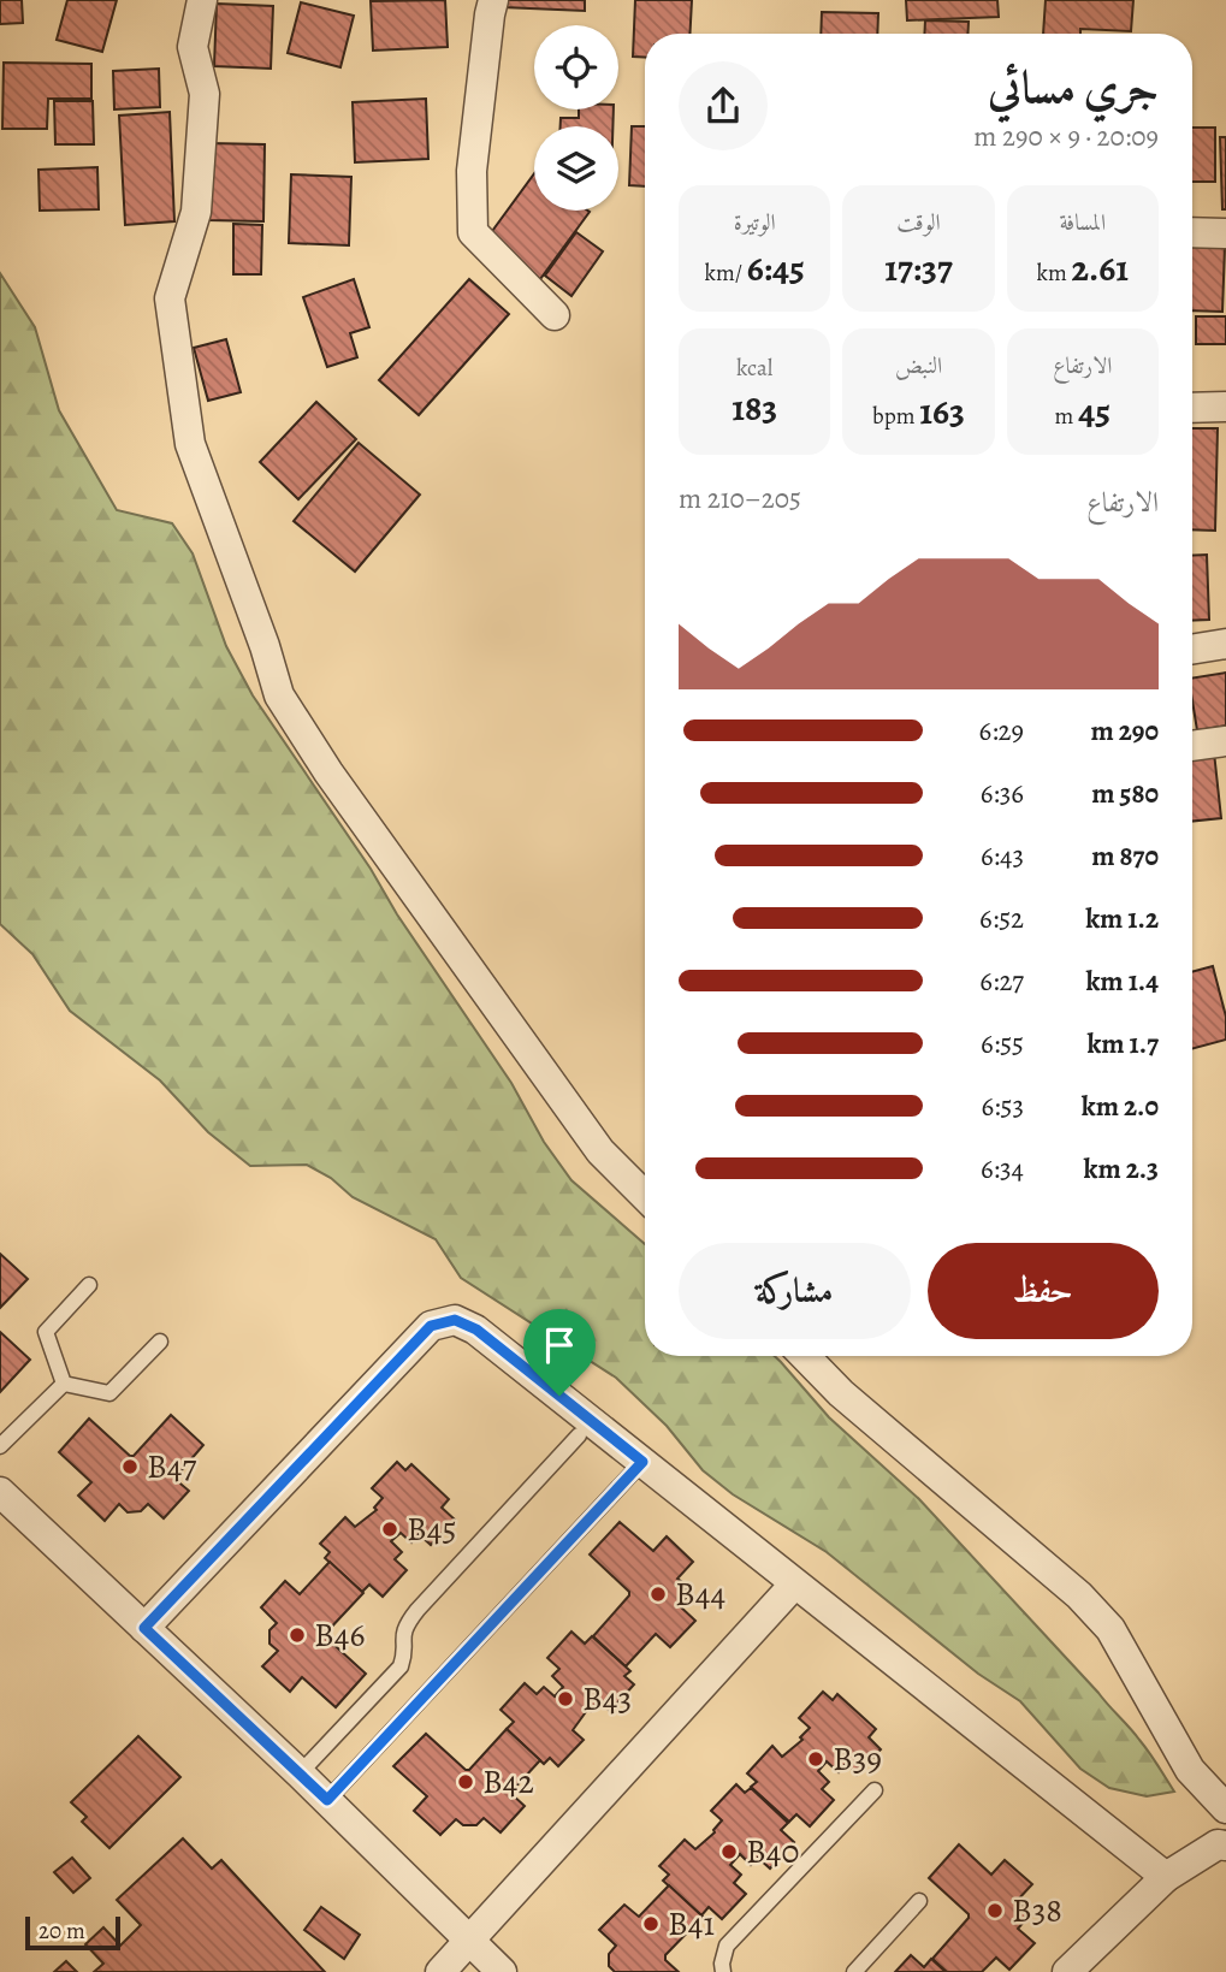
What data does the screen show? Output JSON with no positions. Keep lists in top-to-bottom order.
{
  "places": [
    "B47",
    "B45",
    "B44",
    "B46",
    "B43",
    "B39",
    "B42",
    "B40",
    "B38",
    "B41"
  ],
  "scale_bar": "20 m",
  "page": {
    "heading": ["جري مسائي", "20:09 · 9 × 290 m"],
    "stats": [
      ["المسافة", "2.61 km"],
      ["الوقت", "17:37"],
      ["الوتيرة", "6:45 /km"],
      ["الارتفاع", "45 m"],
      ["النبض", "163 bpm"],
      ["kcal", "183"]
    ],
    "chart": ["الارتفاع", "205–210 m"],
    "list": [
      {
        "name": "290 m",
        "note": "6:29"
      },
      {
        "name": "580 m",
        "note": "6:36"
      },
      {
        "name": "870 m",
        "note": "6:43"
      },
      {
        "name": "1.2 km",
        "note": "6:52"
      },
      {
        "name": "1.4 km",
        "note": "6:27"
      },
      {
        "name": "1.7 km",
        "note": "6:55"
      },
      {
        "name": "2.0 km",
        "note": "6:53"
      },
      {
        "name": "2.3 km",
        "note": "6:34"
      }
    ],
    "buttons": ["حفظ", "مشاركة"],
    "scale": "20 m"
  }
}
